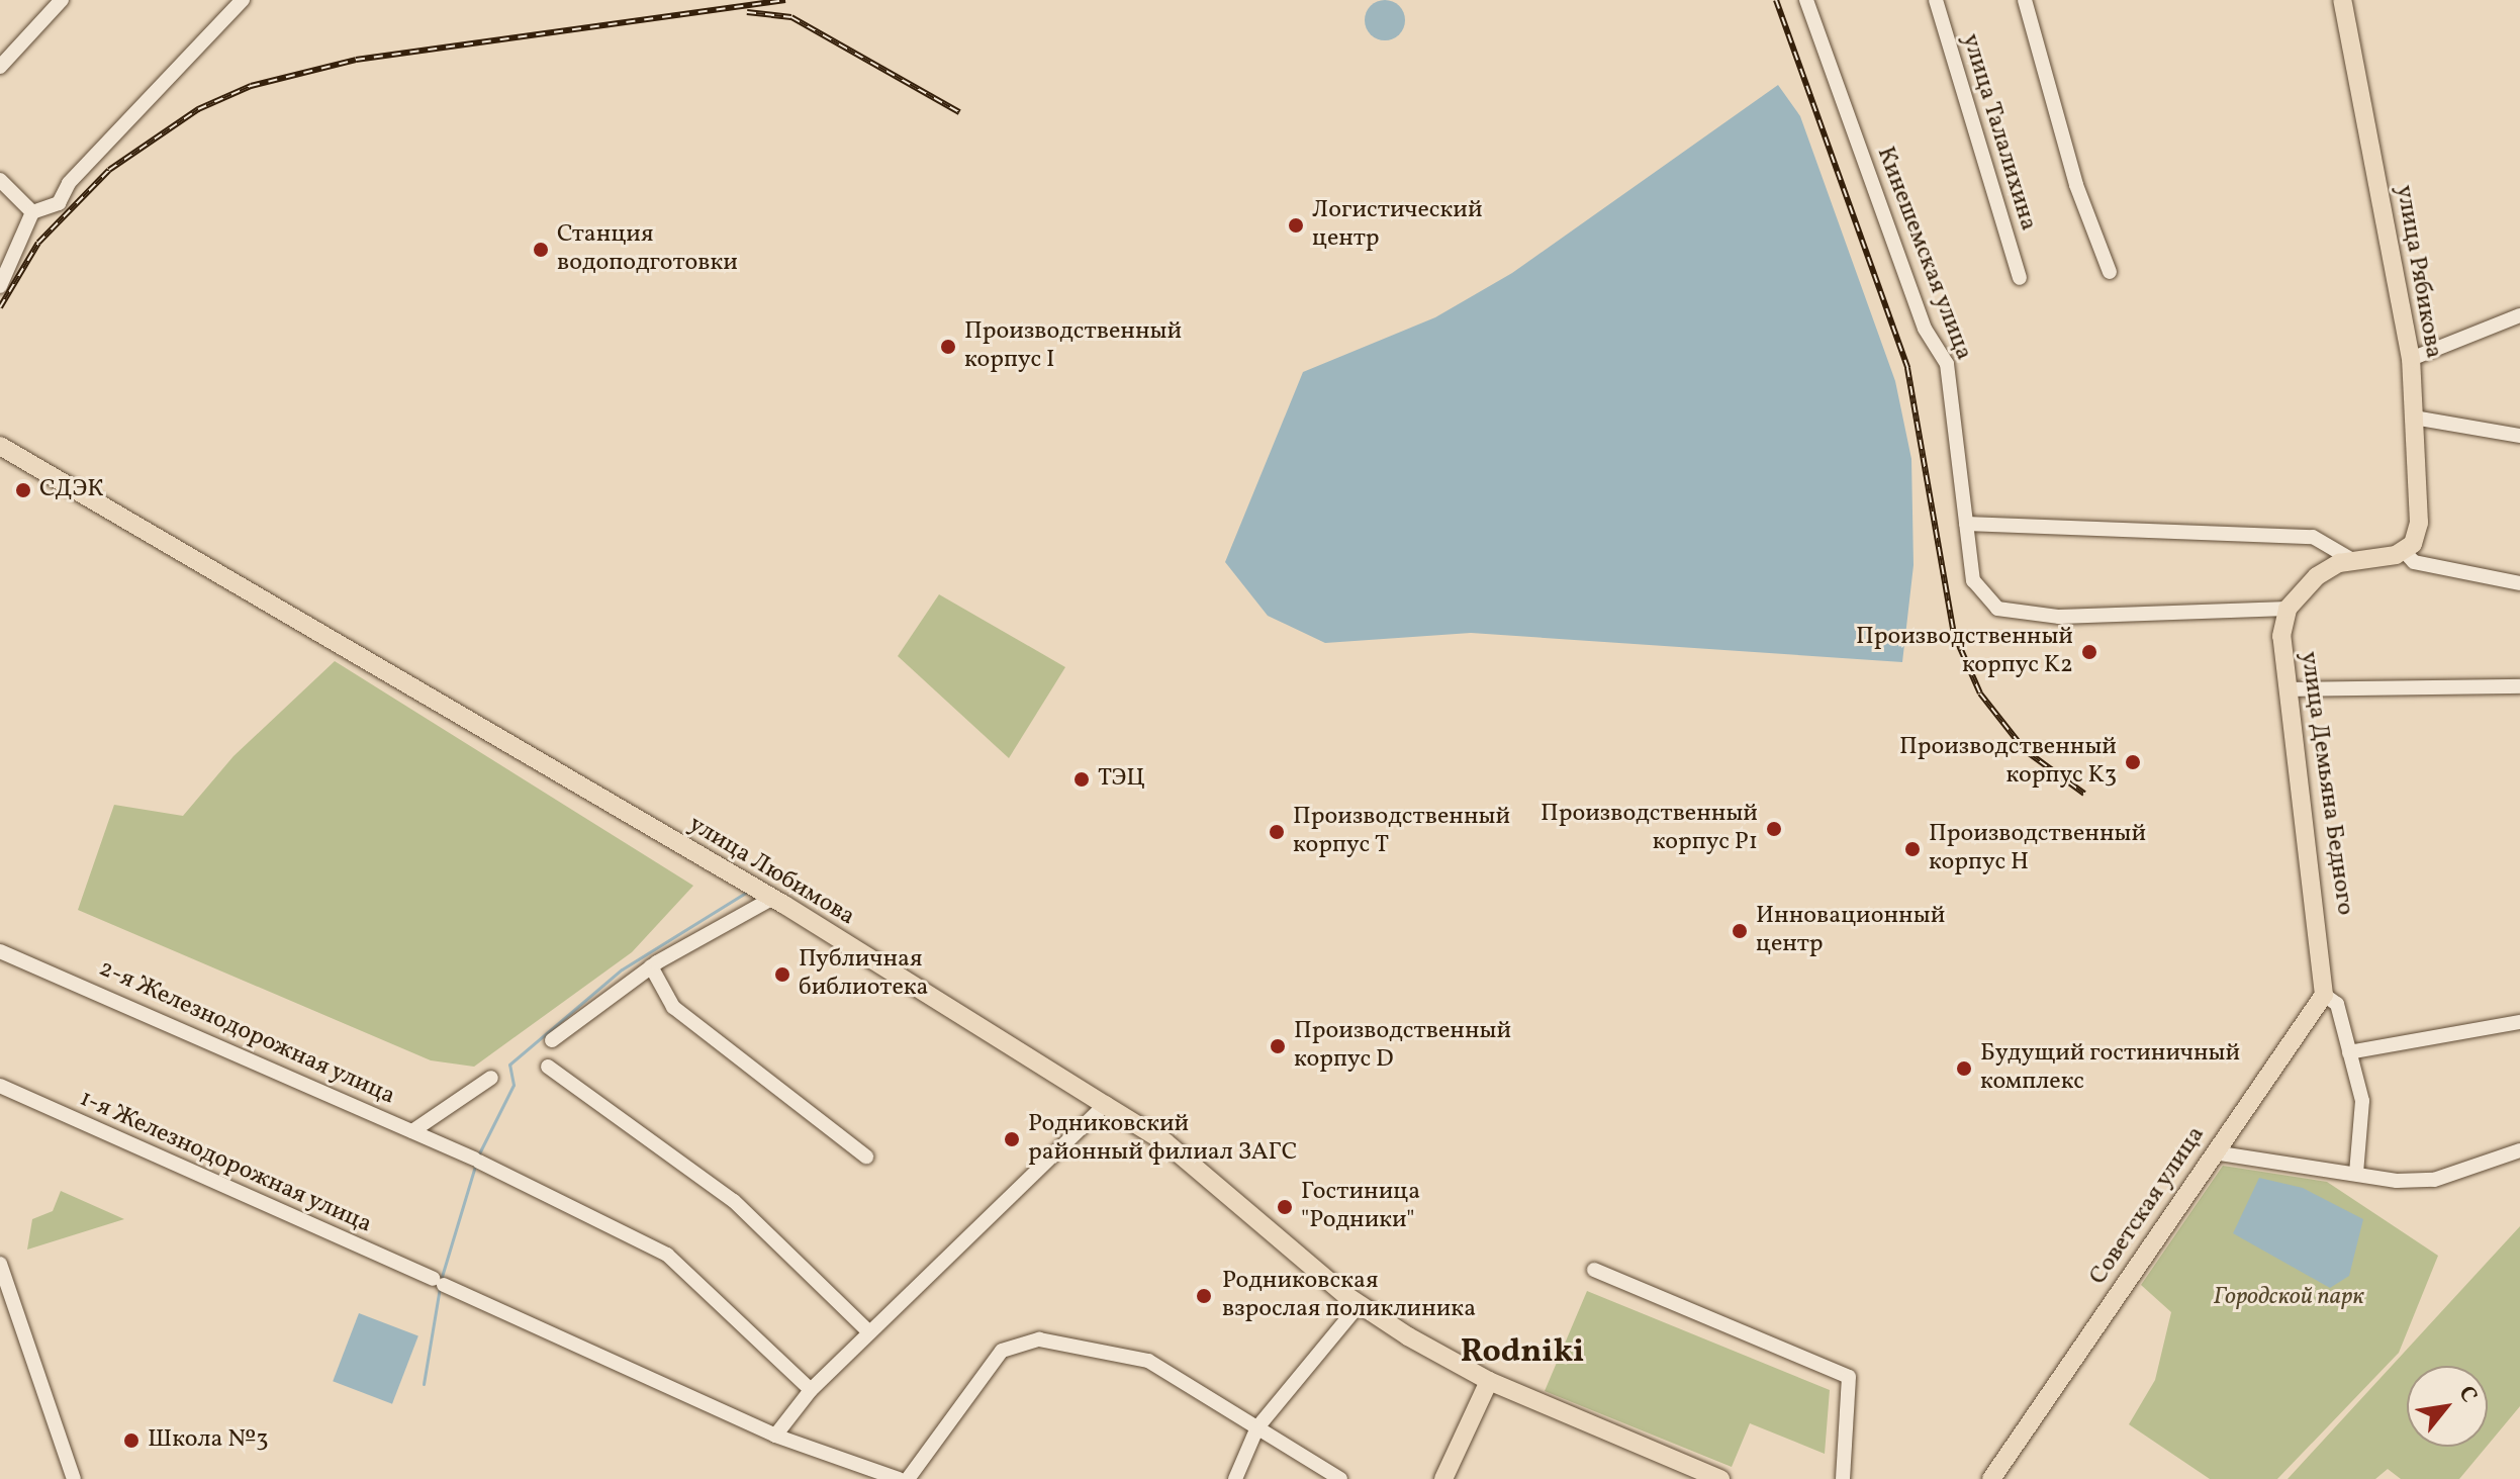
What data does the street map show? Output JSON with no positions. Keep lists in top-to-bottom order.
{
  "streets": {
    "main road": [
      "улица Рябикова",
      "улица Демьяна Бедного",
      "улица Любимова",
      "Советская улица"
    ],
    "street": [
      "улица Талалихина",
      "Кинешемская улица",
      "2-я Железнодорожная улица",
      "1-я Железнодорожная улица"
    ]
  },
  "crossings": [
    ["Кинешемская улица", "улица Демьяна Бедного"],
    ["улица Демьяна Бедного", "Советская улица"]
  ],
  "districts": ["Rodniki"],
  "parks": ["Городской парк"],
  "places": [
    "Логистический центр",
    "Станция водоподготовки",
    "Производственный корпус I",
    "СДЭК",
    "Производственный корпус K2",
    "Производственный корпус K3",
    "ТЭЦ",
    "Производственный корпус P1",
    "Производственный корпус T",
    "Производственный корпус H",
    "Инновационный центр",
    "Публичная библиотека",
    "Производственный корпус D",
    "Будущий гостиничный комплекс",
    "Родниковский районный филиал ЗАГС",
    "Гостиница \"Родники\"",
    "Родниковская взрослая поликлиника",
    "Школа №3"
  ],
  "north": "top right"
}
